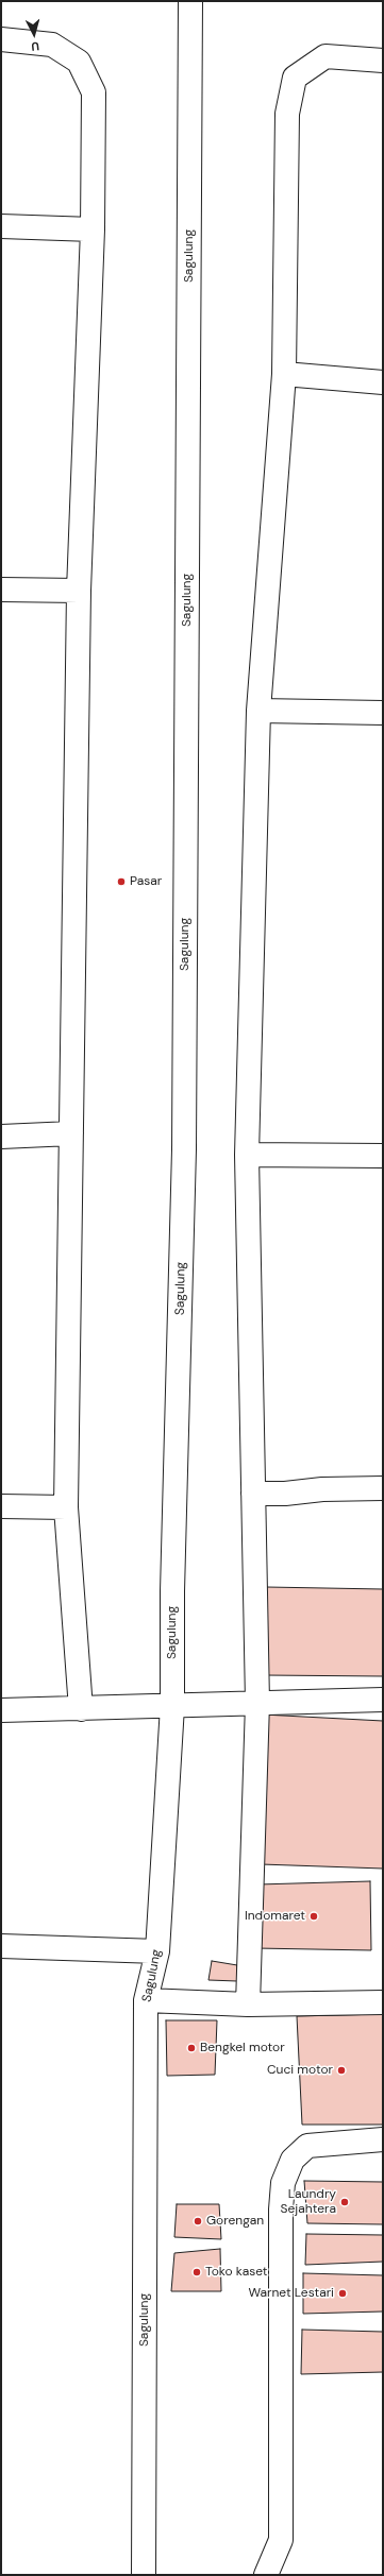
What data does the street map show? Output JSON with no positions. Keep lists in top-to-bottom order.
{
  "streets": {
    "street": ["Sagulung"]
  },
  "places": [
    "Pasar",
    "Indomaret",
    "Bengkel motor",
    "Cuci motor",
    "Laundry Sejahtera",
    "Gorengan",
    "Toko kaset",
    "Warnet Lestari"
  ],
  "north": "bottom"
}
